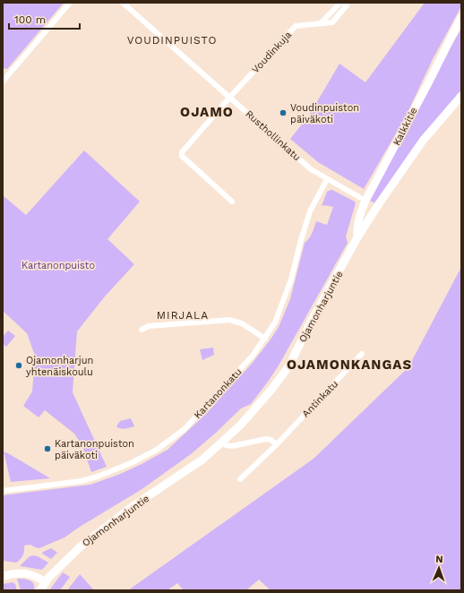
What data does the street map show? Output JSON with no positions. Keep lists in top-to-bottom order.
{
  "streets": {
    "main road": ["Kalkkitie", "Ojamonharjuntie"],
    "street": [
      "Voudinkuja",
      "Rusthollinkatu",
      "Kartanonkatu",
      "Antinkatu"
    ]
  },
  "crossings": [
    ["Voudinkuja", "Rusthollinkatu"],
    ["Kalkkitie", "Rusthollinkatu"],
    ["Kalkkitie", "Ojamonharjuntie"],
    ["Rusthollinkatu", "Kartanonkatu"]
  ],
  "districts": [
    "VOUDINPUISTO",
    "OJAMO",
    "MIRJALA",
    "OJAMONKANGAS"
  ],
  "parks": ["Kartanonpuisto"],
  "places": ["Voudinpuiston päiväkoti", "Ojamonharjun yhtenäiskoulu", "Kartanonpuiston päiväkoti"],
  "scale_bar": "100 m",
  "north": "top"
}
